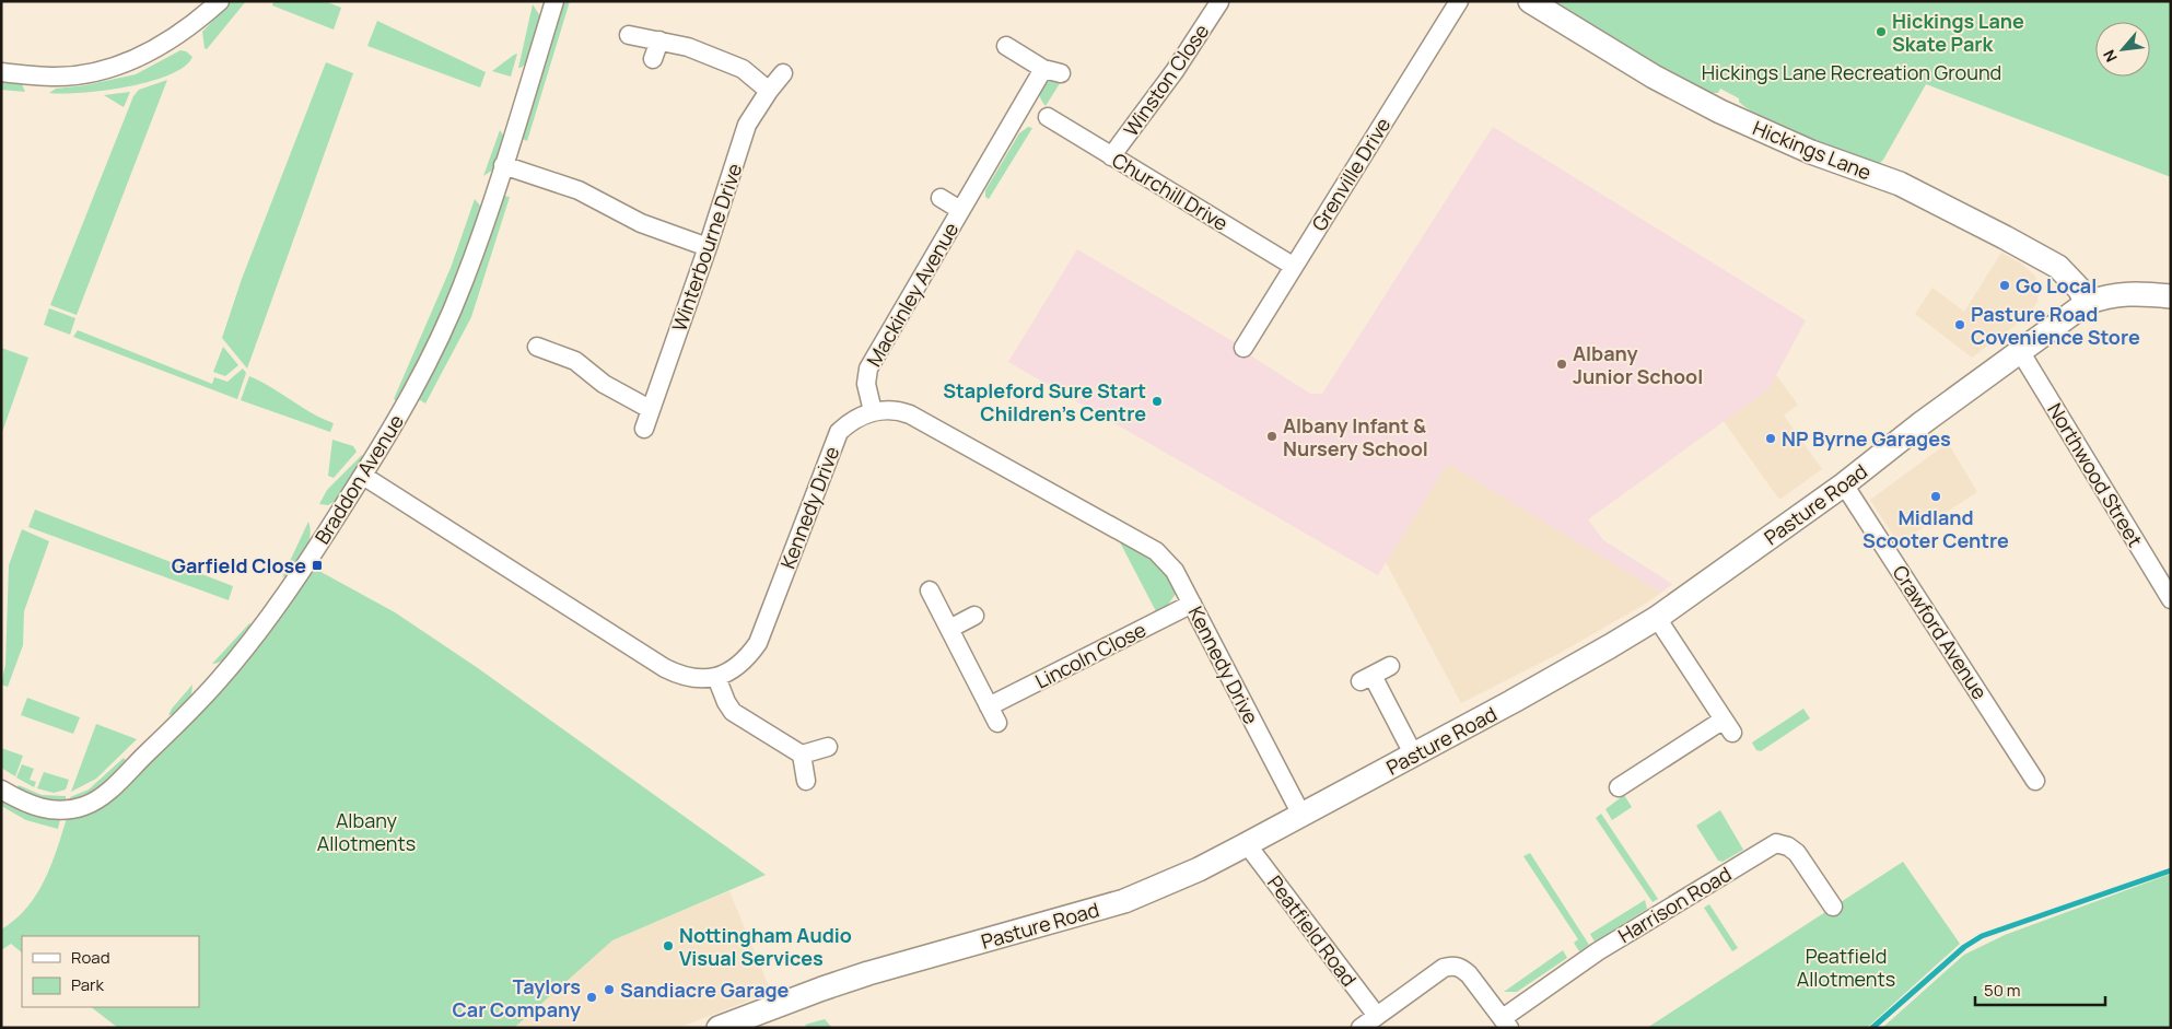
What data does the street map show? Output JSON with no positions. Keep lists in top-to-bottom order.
{
  "streets": {
    "main road": ["Hickings Lane", "Pasture Road"],
    "street": [
      "Winston Close",
      "Grenville Drive",
      "Churchill Drive",
      "Winterbourne Drive",
      "Mackinley Avenue",
      "Northwood Street",
      "Braddon Avenue",
      "Kennedy Drive",
      "Crawford Avenue",
      "Lincoln Close",
      "Harrison Road",
      "Peatfield Road"
    ]
  },
  "crossings": [
    ["Winston Close", "Churchill Drive"],
    ["Hickings Lane", "Pasture Road"],
    ["Grenville Drive", "Churchill Drive"],
    ["Mackinley Avenue", "Kennedy Drive"],
    ["Northwood Street", "Pasture Road"],
    ["Braddon Avenue", "Kennedy Drive"],
    ["Pasture Road", "Kennedy Drive"],
    ["Pasture Road", "Crawford Avenue"],
    ["Pasture Road", "Peatfield Road"],
    ["Kennedy Drive", "Lincoln Close"]
  ],
  "parks": ["Hickings Lane Recreation Ground", "Albany Allotments", "Peatfield Allotments"],
  "places": {
    "other": [
      "Hickings Lane Skate Park",
      "Go Local",
      "Pasture Road Covenience Store",
      "Albany Junior School",
      "Stapleford Sure Start Children's Centre",
      "Albany Infant & Nursery School",
      "NP Byrne Garages",
      "Midland Scooter Centre",
      "Nottingham Audio Visual Services",
      "Sandiacre Garage",
      "Taylors Car Company"
    ],
    "transit": ["Garfield Close"]
  },
  "legend": ["Road", "Park"],
  "scale_bar": "50 m",
  "north": "bottom left"
}
